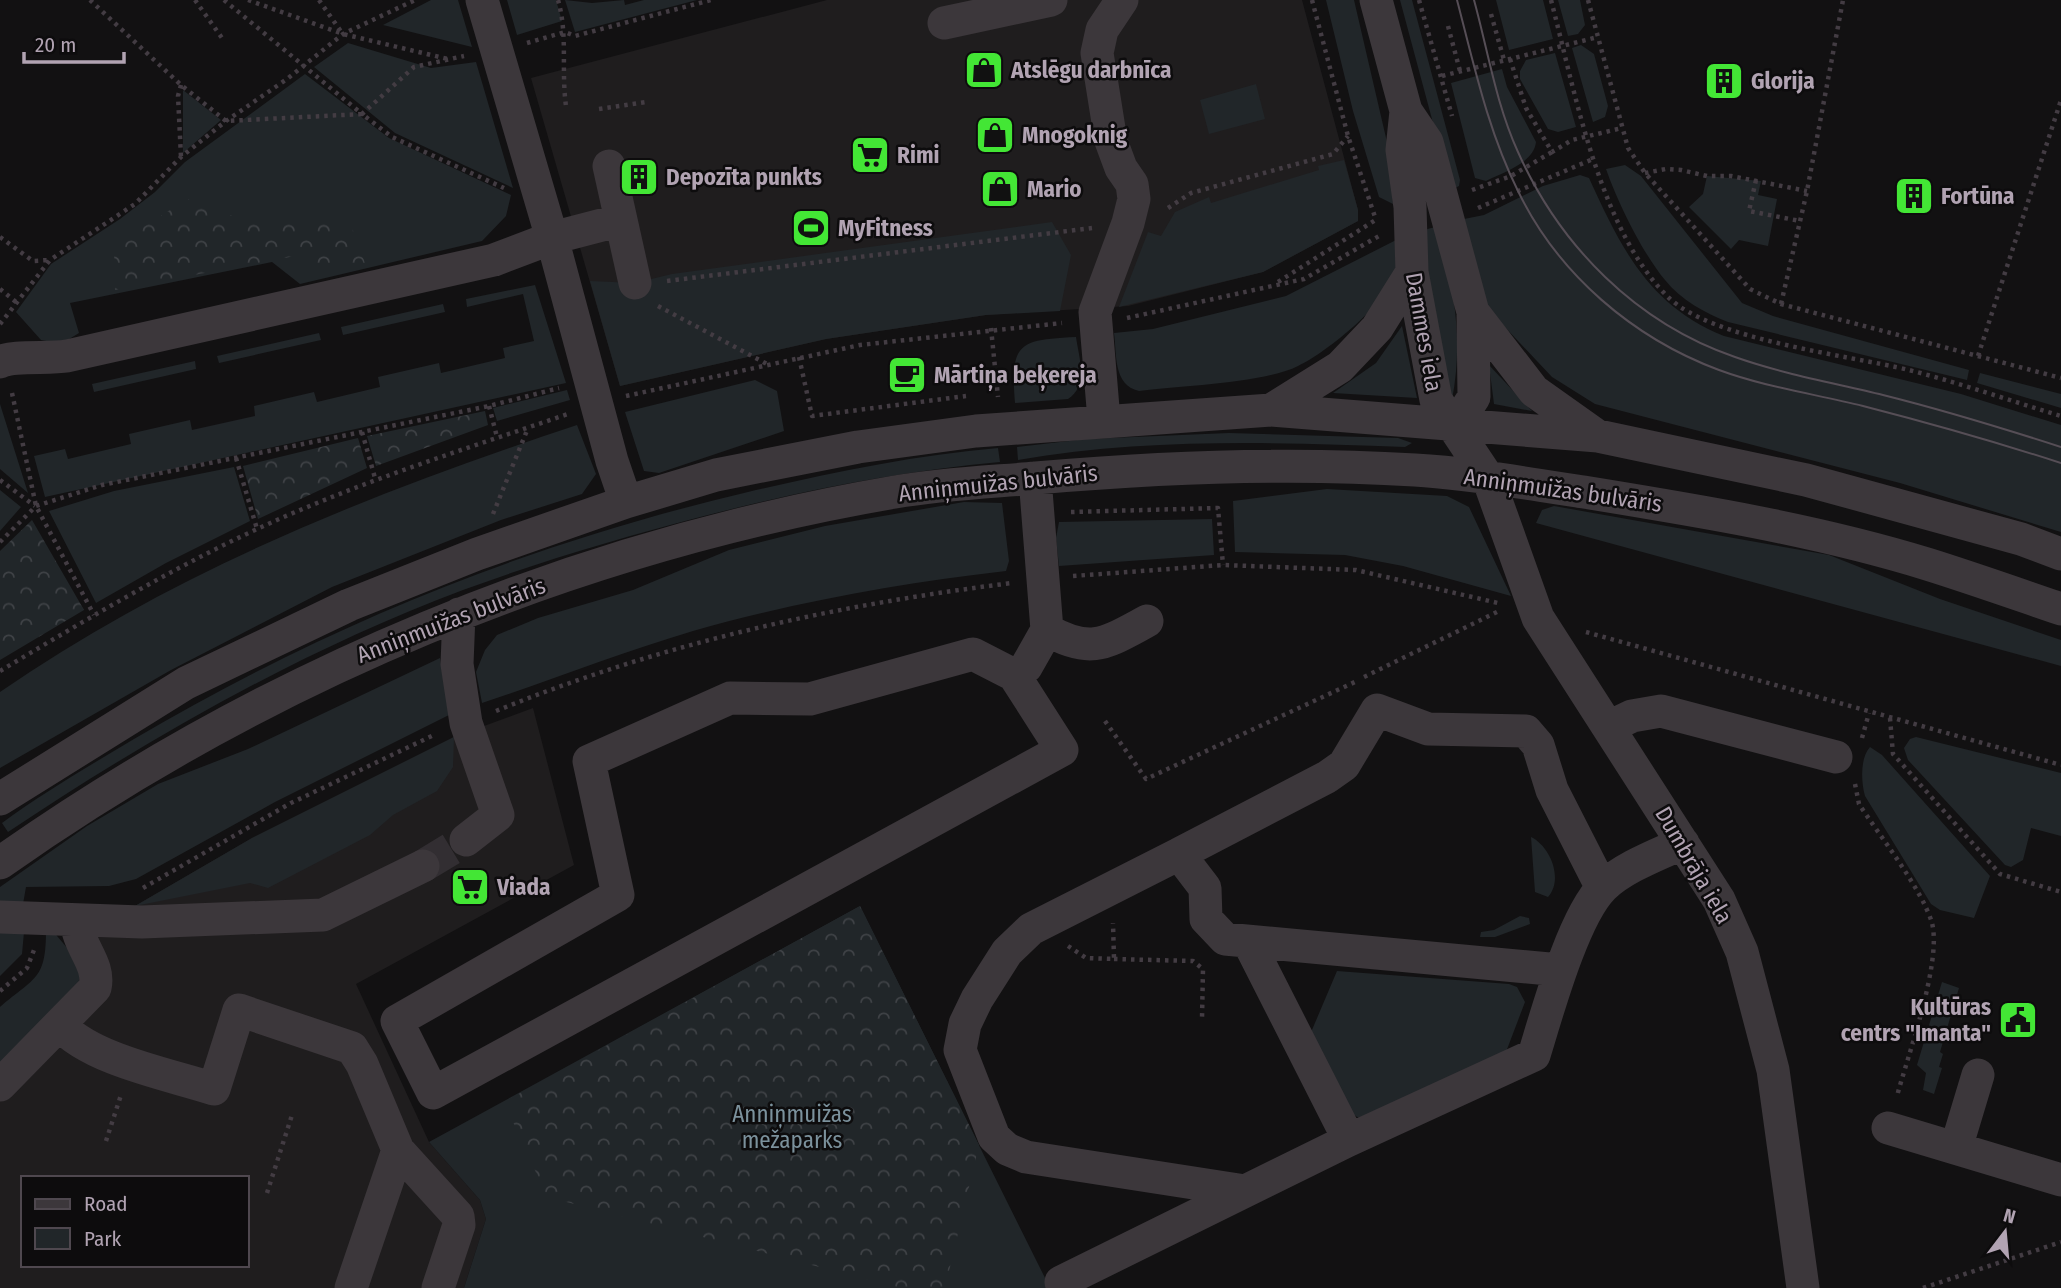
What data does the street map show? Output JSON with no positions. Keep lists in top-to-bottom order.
{
  "streets": {
    "street": ["Dammes iela", "Anniņmuižas bulvāris", "Dumbrāja iela"]
  },
  "crossings": [
    ["Dammes iela", "Dumbrāja iela"],
    ["Anniņmuižas bulvāris", "Dumbrāja iela"]
  ],
  "parks": ["Anniņmuižas mežaparks"],
  "places": {
    "shop": ["Atslēgu darbnīca", "Mnogoknig", "Mario"],
    "building": ["Glorija", "Depozīta punkts", "Fortūna"],
    "supermarket": ["Rimi", "Viada"],
    "sports": ["MyFitness"],
    "cafe": ["Mārtiņa beķereja"],
    "public building": ["Kultūras centrs \"Imanta\""]
  },
  "legend": ["Road", "Park"],
  "scale_bar": "20 m",
  "north": "top"
}
